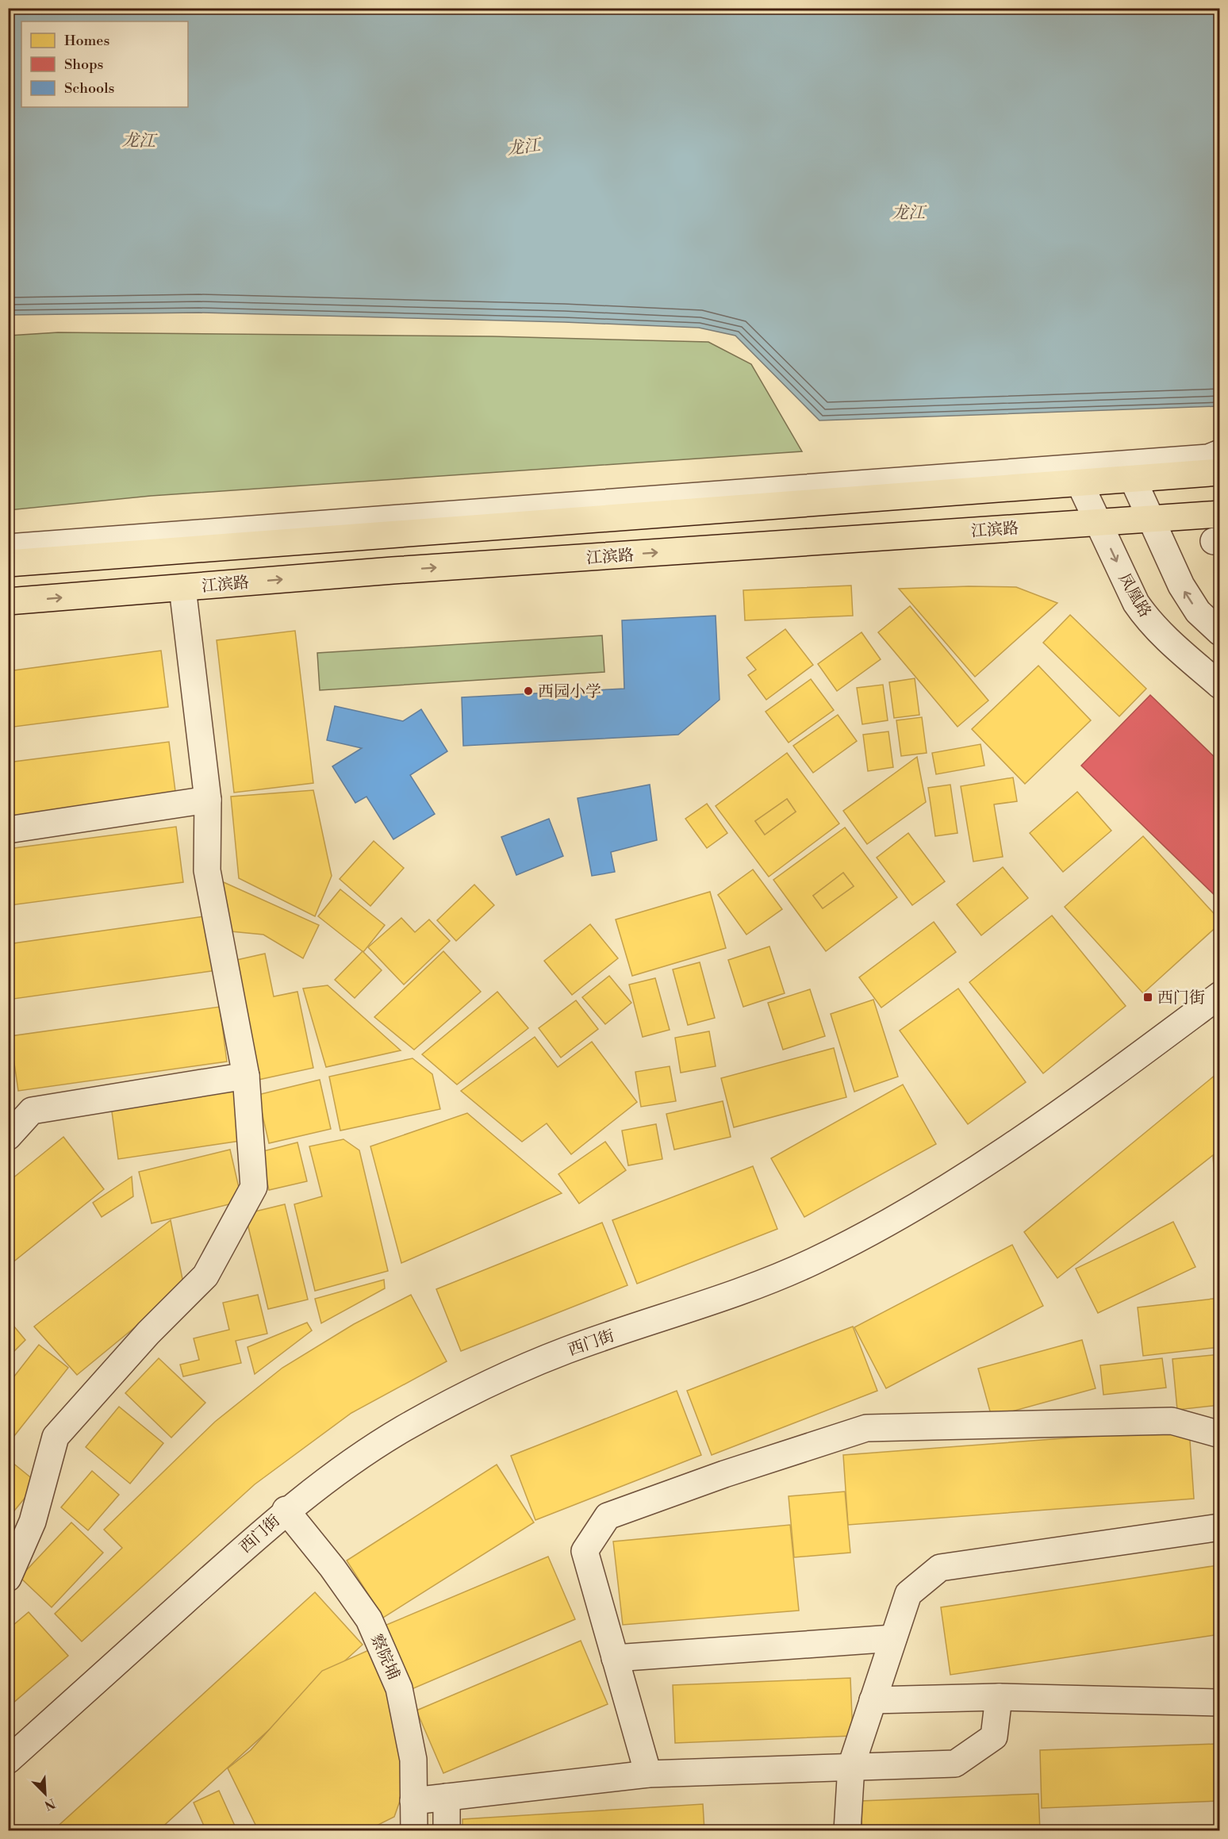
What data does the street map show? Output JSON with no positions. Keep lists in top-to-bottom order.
{
  "streets": {
    "main road": ["江滨路"],
    "street": ["凤凰路", "西门街", "察院埔"]
  },
  "crossings": [
    ["江滨路", "凤凰路"],
    ["西门街", "察院埔"]
  ],
  "water": ["龙江"],
  "places": {
    "other": ["西园小学"],
    "transit": ["西门街"]
  },
  "legend": ["Homes", "Shops", "Schools"],
  "north": "bottom right"
}
